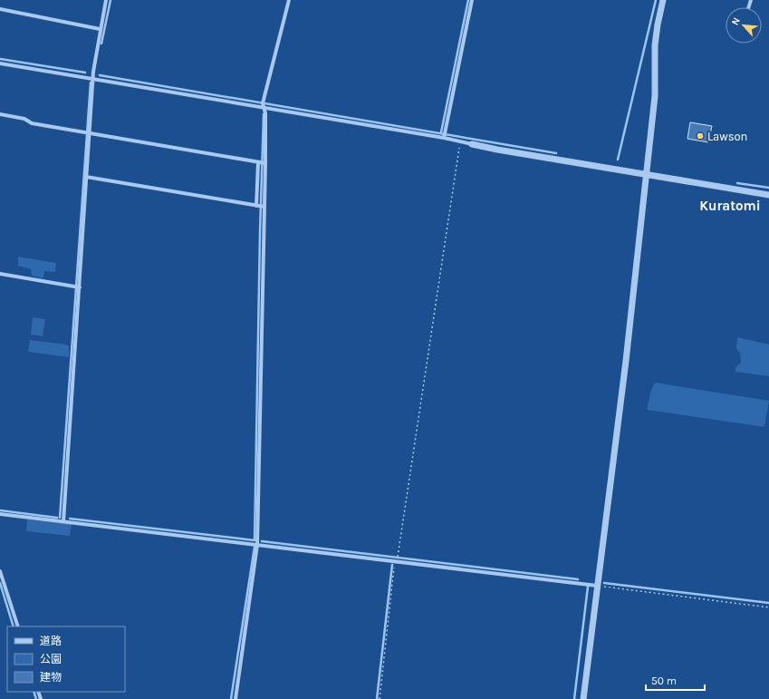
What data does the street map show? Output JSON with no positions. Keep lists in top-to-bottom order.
{
  "districts": ["Kuratomi"],
  "places": ["Lawson"],
  "legend": ["道路", "公園", "建物"],
  "scale_bar": "50 m",
  "north": "top left"
}
